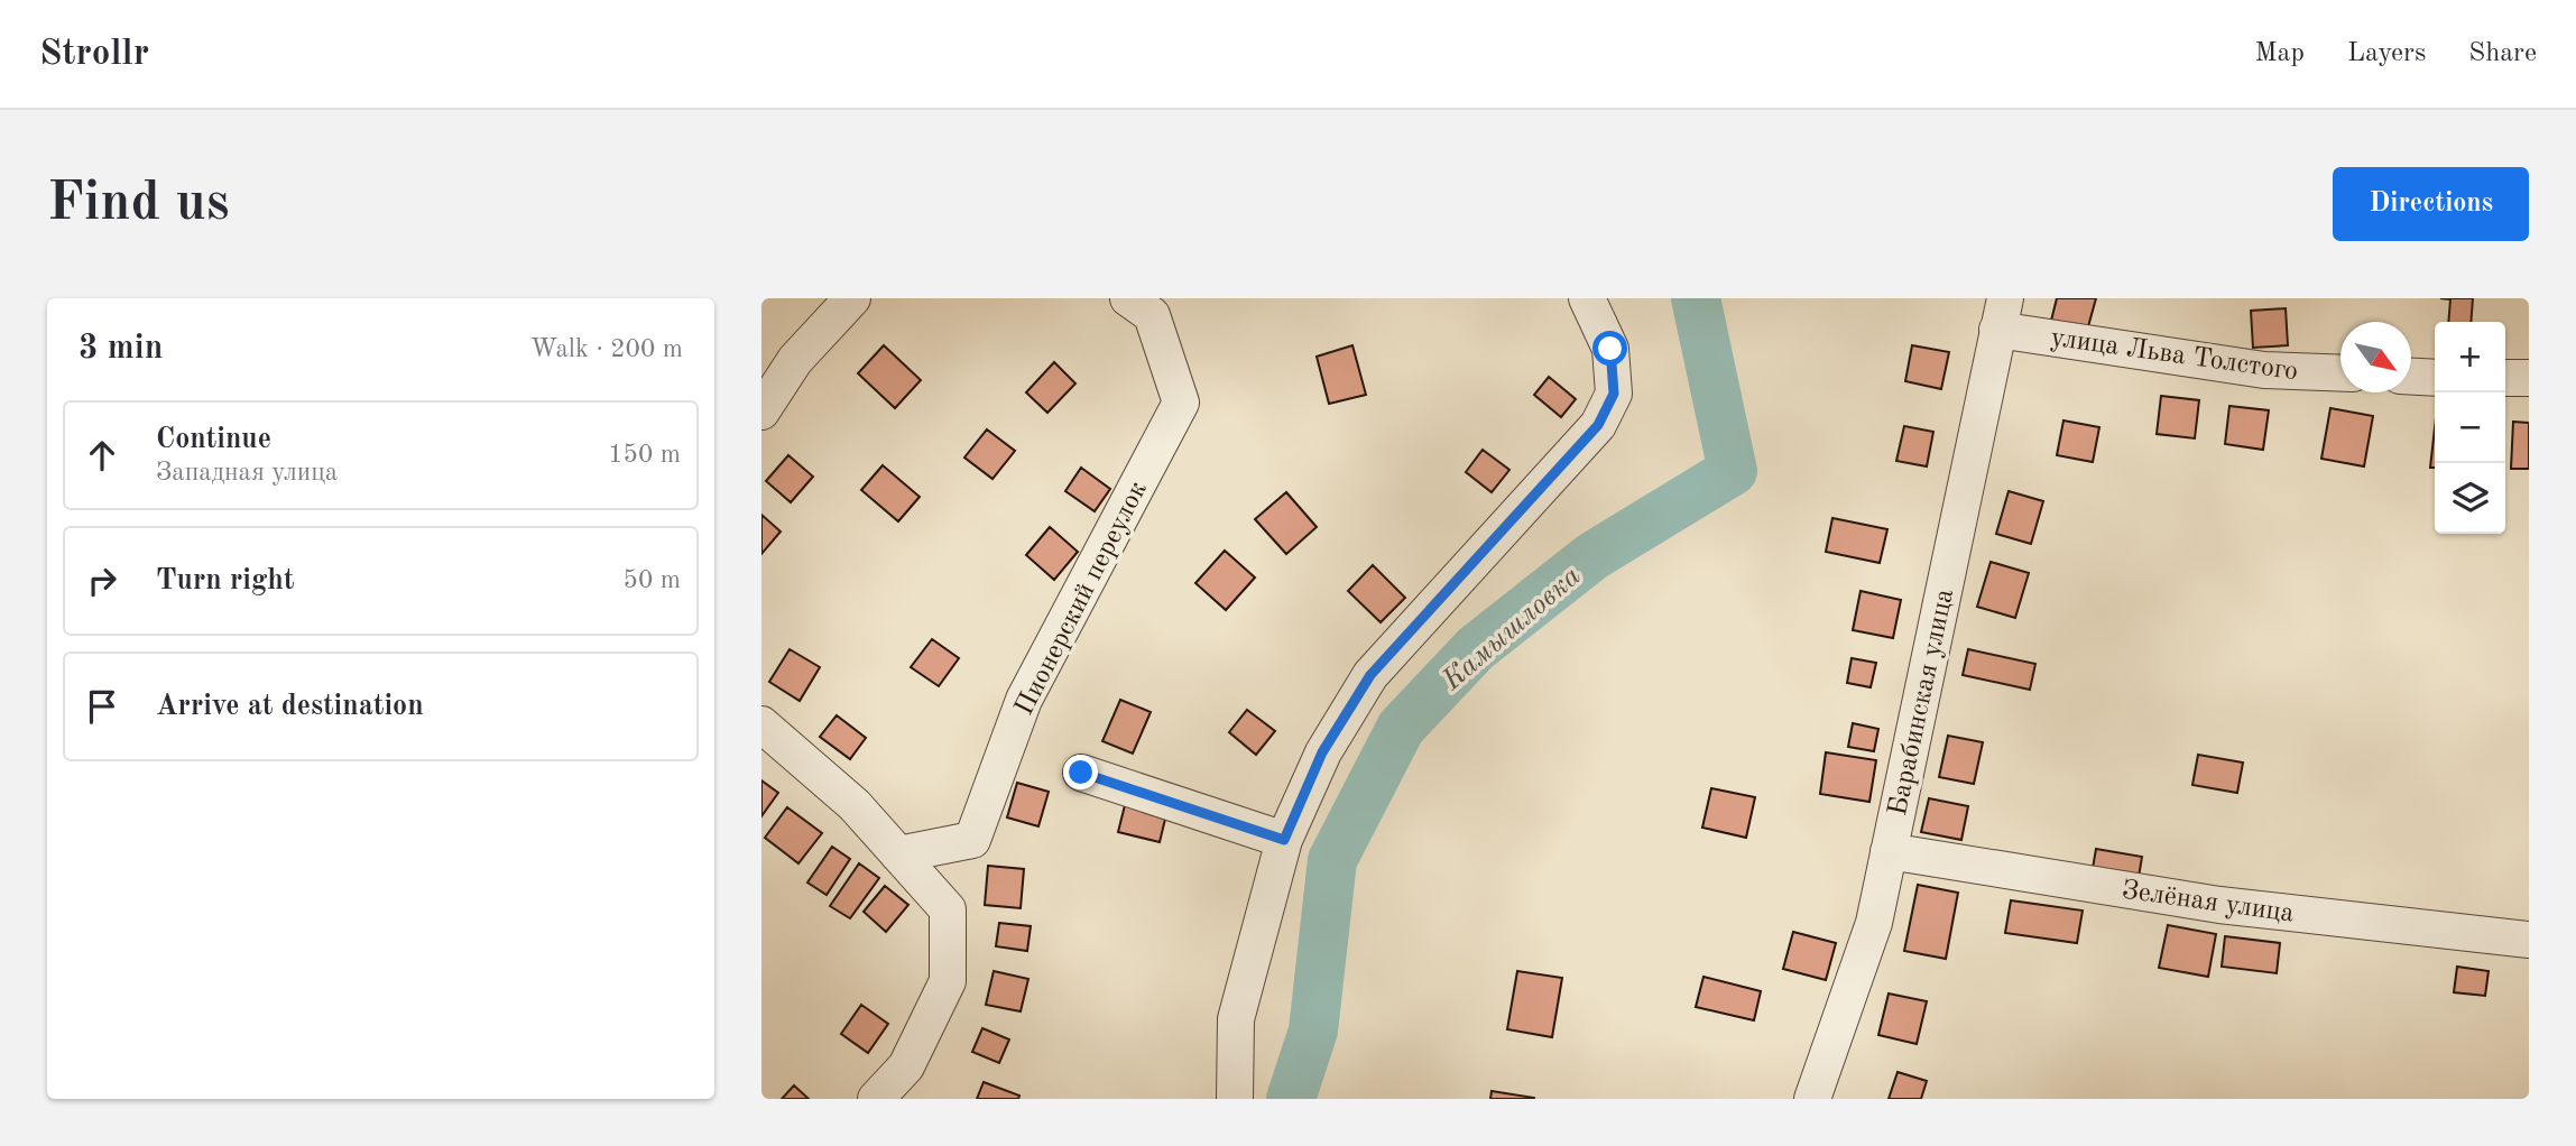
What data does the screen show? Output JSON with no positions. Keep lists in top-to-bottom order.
{
  "streets": {
    "street": [
      "улица Льва Толстого",
      "Пионерский переулок",
      "Барабинская улица",
      "Зелёная улица"
    ]
  },
  "crossings": [
    ["улица Льва Толстого", "Барабинская улица"],
    ["Барабинская улица", "Зелёная улица"]
  ],
  "water": ["Камышловка"],
  "north": "bottom right",
  "page": {
    "header": "Strollr",
    "nav": ["Map", "Layers", "Share"],
    "buttons": "Directions",
    "title": "Find us",
    "heading": ["3 min", "Walk · 200 m"],
    "map_buttons": ["+", "−"],
    "list": [
      ["Continue", "Западная улица", "150 m"],
      ["Turn right", "50 m"],
      "Arrive at destination"
    ]
  }
}
